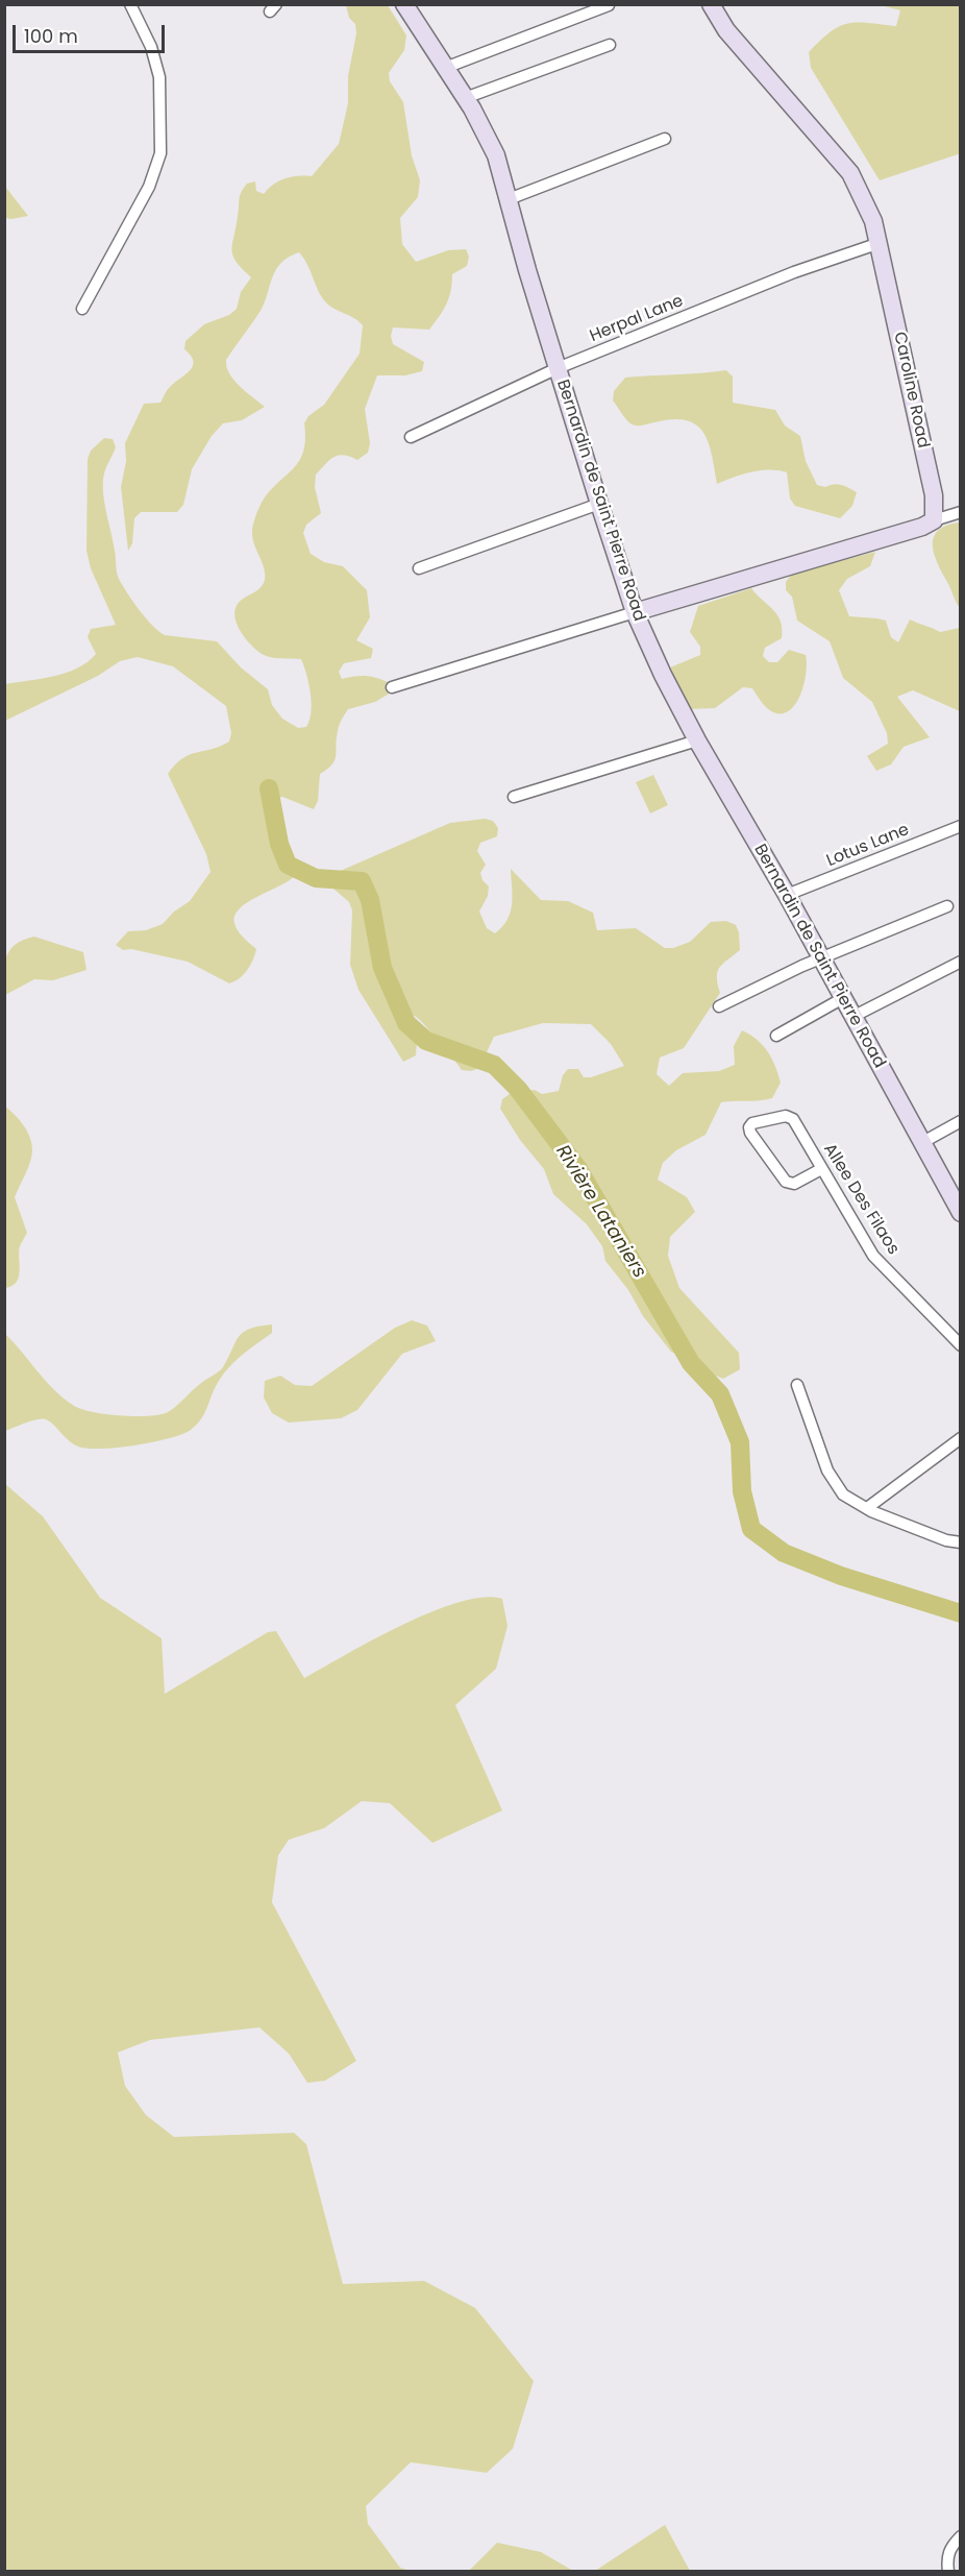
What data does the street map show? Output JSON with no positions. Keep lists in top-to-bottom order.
{
  "streets": {
    "main road": ["Caroline Road", "Bernardin de Saint Pierre Road"],
    "street": ["Herpal Lane", "Lotus Lane", "Allee Des Filaos"]
  },
  "crossings": [
    ["Herpal Lane", "Caroline Road"],
    ["Herpal Lane", "Bernardin de Saint Pierre Road"],
    ["Bernardin de Saint Pierre Road", "Lotus Lane"]
  ],
  "water": ["Rivière Lataniers"],
  "scale_bar": "100 m"
}
